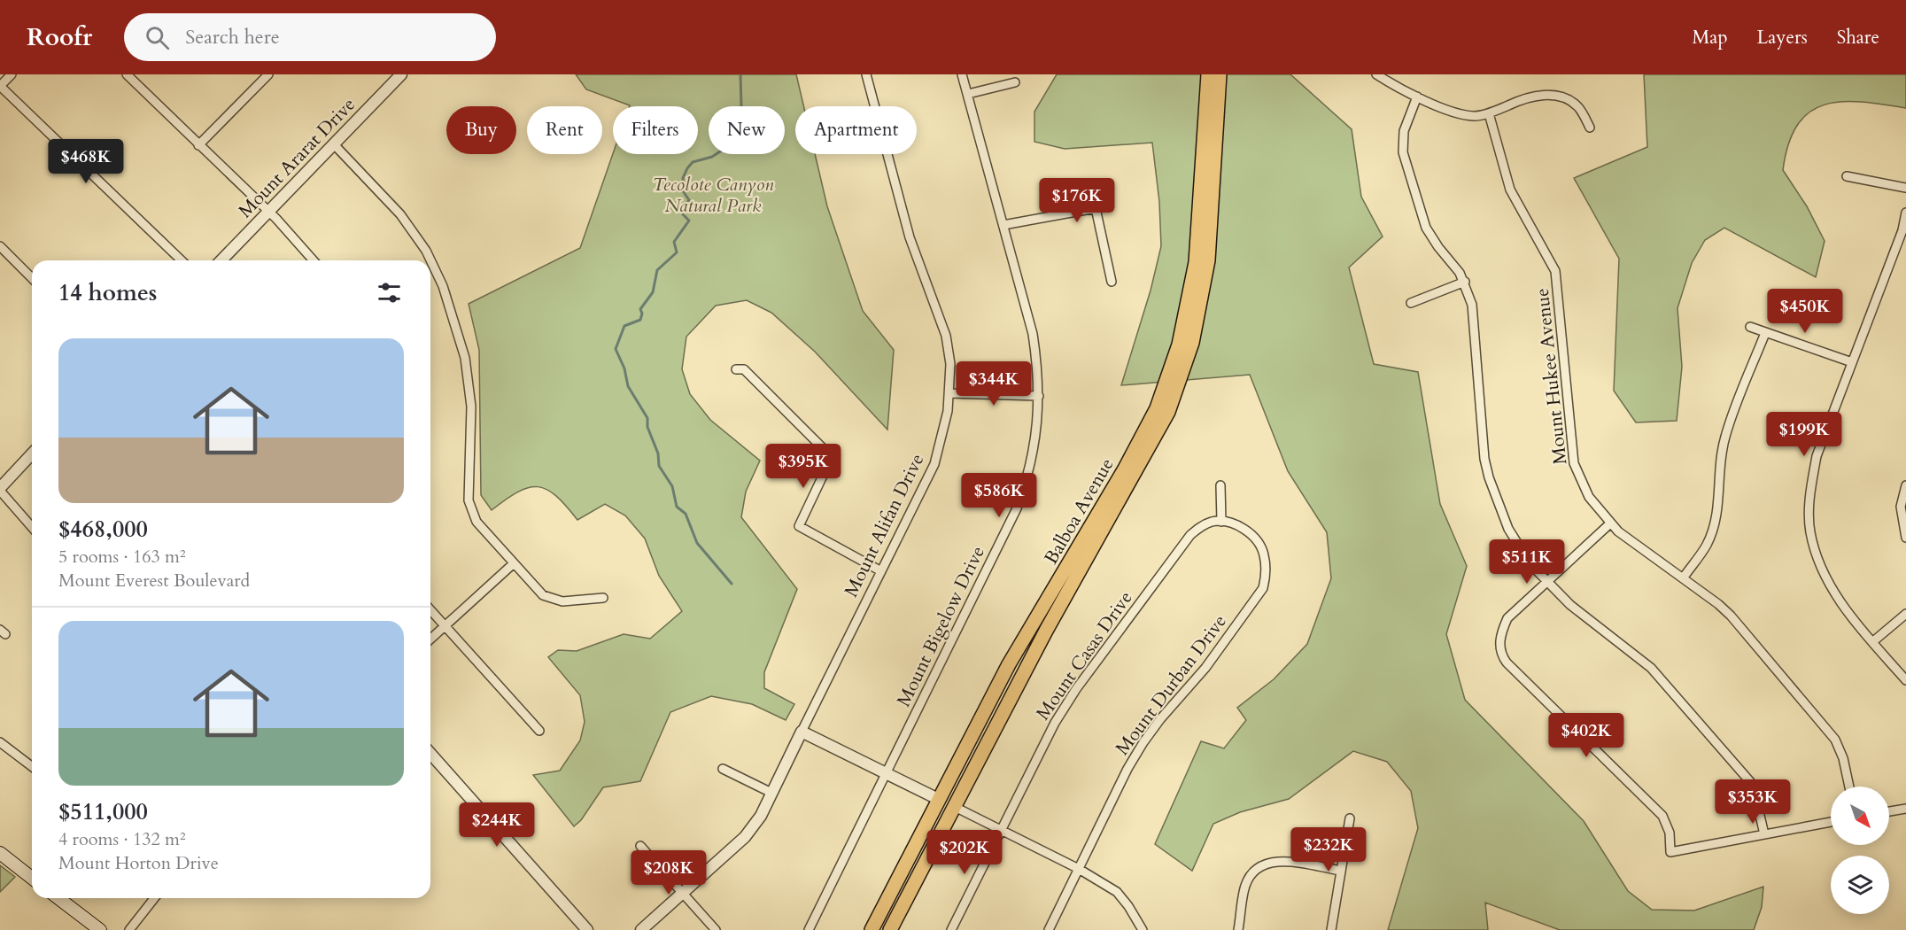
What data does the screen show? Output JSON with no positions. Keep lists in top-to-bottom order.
{
  "streets": {
    "main road": ["Balboa Avenue"],
    "street": [
      "Mount Ararat Drive",
      "Mount Hukee Avenue",
      "Mount Alifan Drive",
      "Mount Bigelow Drive",
      "Mount Casas Drive",
      "Mount Durban Drive"
    ]
  },
  "crossings": [
    ["Mount Casas Drive", "Mount Durban Drive"]
  ],
  "parks": ["Tecolote Canyon Natural Park"],
  "north": "bottom right",
  "page": {
    "header": "Roofr",
    "search": "Search here",
    "nav": ["Map", "Layers", "Share"],
    "chip": [
      "Buy",
      "Rent",
      "Filters",
      "New",
      "Apartment"
    ],
    "price": [
      "$468K",
      "$176K",
      "$450K",
      "$344K",
      "$199K",
      "$395K",
      "$586K",
      "$511K",
      "$402K",
      "$353K",
      "$244K",
      "$232K",
      "$202K",
      "$208K"
    ],
    "heading": "14 homes",
    "list": [
      {
        "name": "$468,000",
        "note": "5 rooms · 163 m² · Mount Everest Boulevard"
      },
      {
        "name": "$511,000",
        "note": "4 rooms · 132 m² · Mount Horton Drive"
      }
    ]
  }
}
